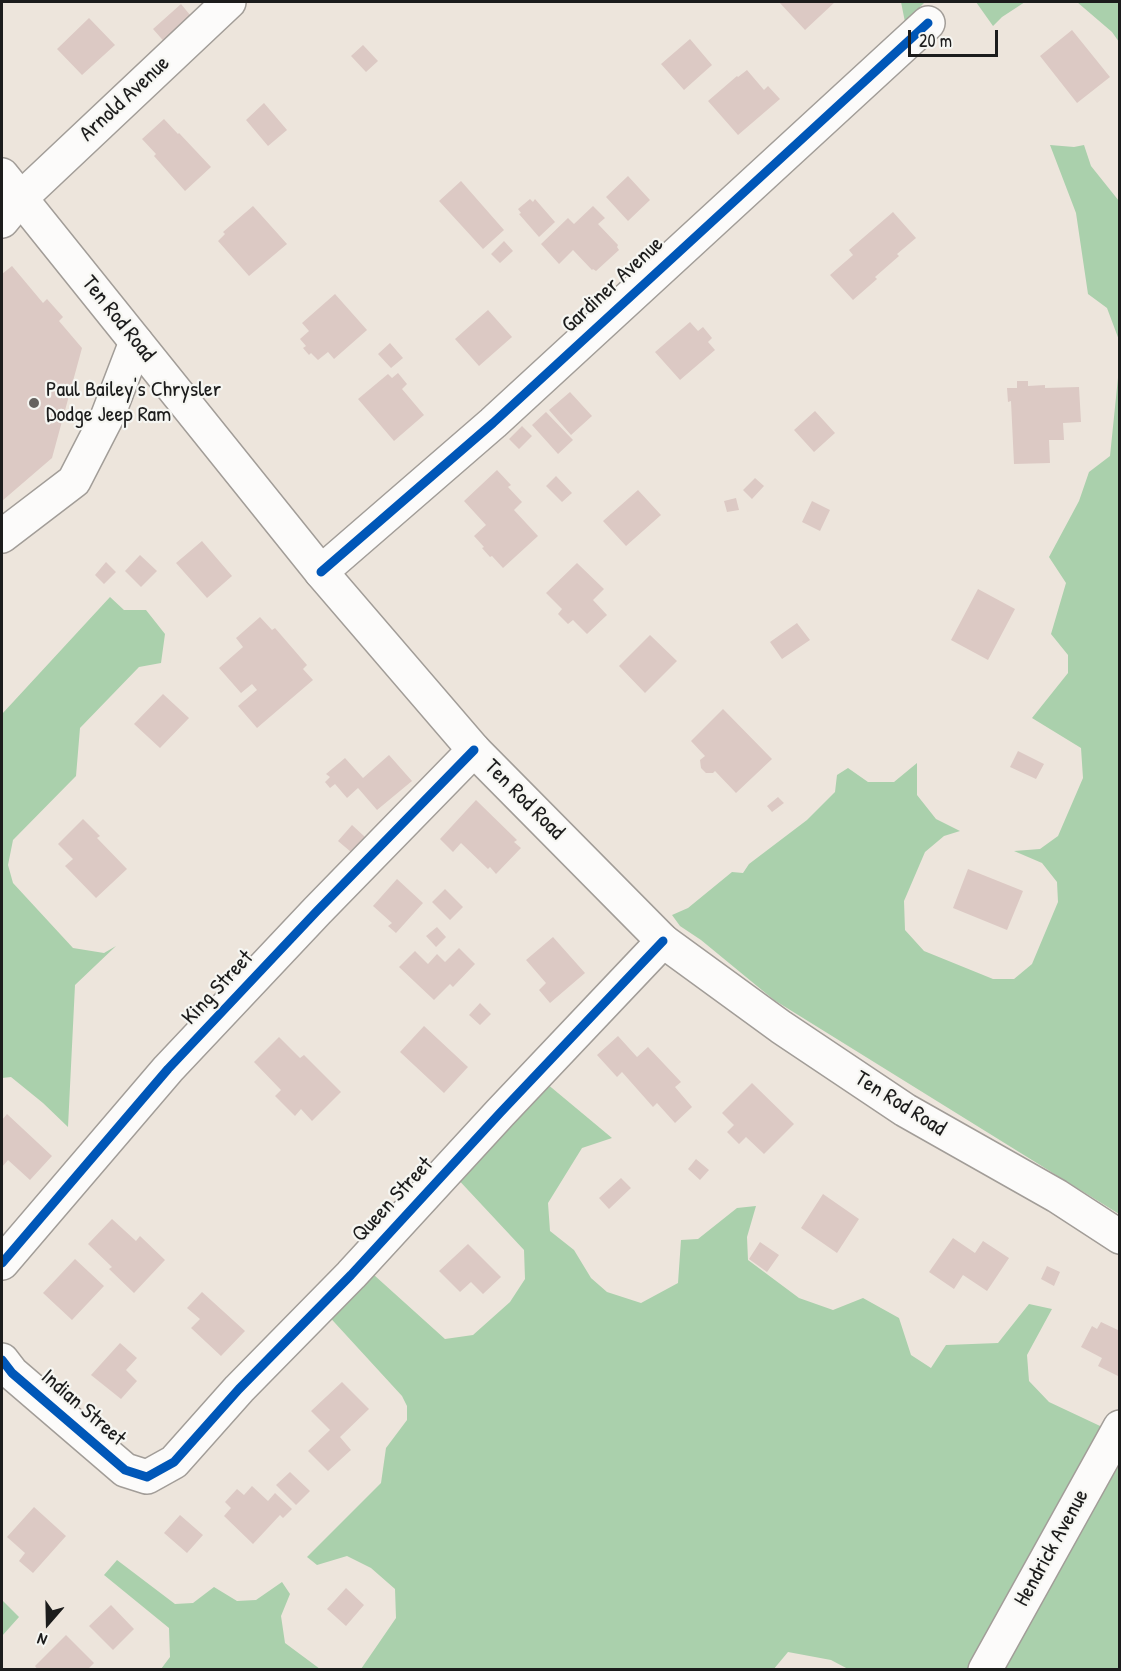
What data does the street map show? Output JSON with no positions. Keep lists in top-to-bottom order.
{
  "streets": {
    "street": [
      "Arnold Avenue",
      "Gardiner Avenue",
      "Ten Rod Road",
      "King Street",
      "Queen Street",
      "Indian Street",
      "Hendrick Avenue"
    ]
  },
  "crossings": [
    ["Arnold Avenue", "Ten Rod Road"],
    ["Gardiner Avenue", "Ten Rod Road"],
    ["Ten Rod Road", "King Street"],
    ["Ten Rod Road", "Queen Street"],
    ["Queen Street", "Indian Street"]
  ],
  "places": ["Paul Bailey's Chrysler Dodge Jeep Ram"],
  "scale_bar": "20 m",
  "north": "bottom"
}
